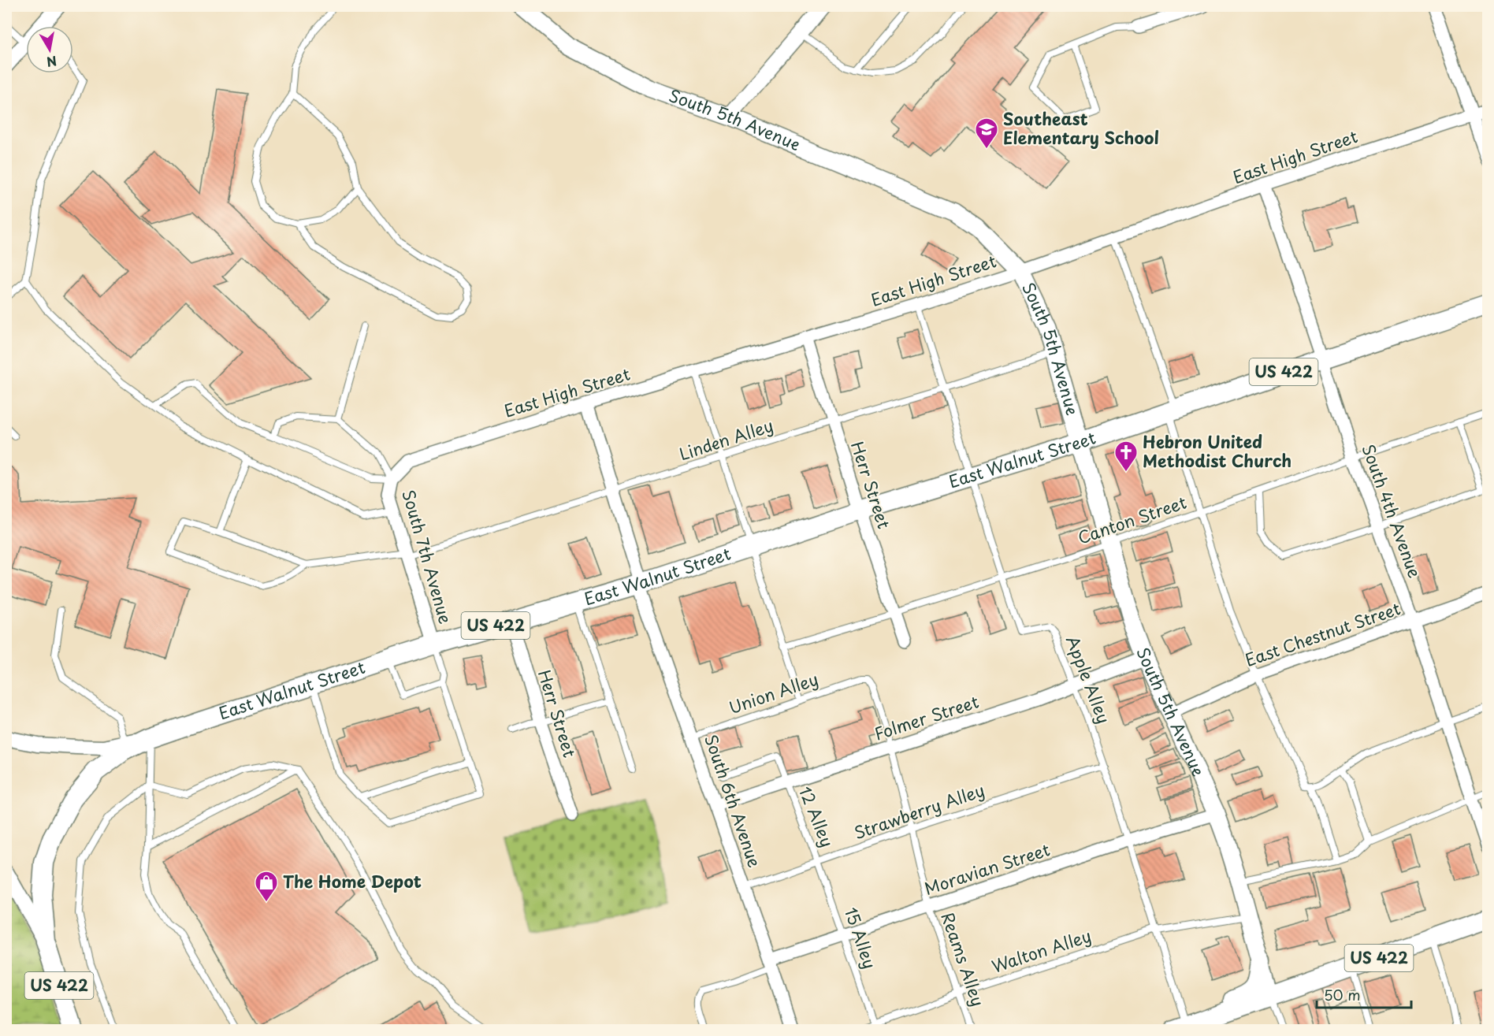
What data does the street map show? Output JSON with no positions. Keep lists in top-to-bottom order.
{
  "streets": {
    "highway": ["US 422", "East Walnut Street"],
    "main road": ["South 5th Avenue"],
    "street": [
      "East High Street",
      "Herr Street",
      "South 4th Avenue",
      "South 7th Avenue",
      "East Chestnut Street",
      "Folmer Street",
      "South 6th Avenue",
      "Moravian Street"
    ],
    "lane": [
      "Linden Alley",
      "Canton Street",
      "Apple Alley",
      "Union Alley",
      "Strawberry Alley",
      "12 Alley",
      "15 Alley",
      "Walton Alley",
      "Reams Alley"
    ]
  },
  "crossings": [
    ["South 5th Avenue", "East High Street"],
    ["South 5th Avenue", "US 422"],
    ["South 5th Avenue", "Linden Alley"],
    ["South 5th Avenue", "East Walnut Street"],
    ["South 5th Avenue", "Canton Street"],
    ["South 5th Avenue", "East Chestnut Street"],
    ["South 5th Avenue", "Folmer Street"],
    ["South 5th Avenue", "Moravian Street"],
    ["South 5th Avenue", "Walton Alley"],
    ["East High Street", "Herr Street"],
    ["East High Street", "South 4th Avenue"],
    ["East High Street", "South 7th Avenue"],
    ["East High Street", "Apple Alley"],
    ["East High Street", "South 6th Avenue"],
    ["US 422", "Apple Alley"],
    ["Linden Alley", "Herr Street"],
    ["Linden Alley", "South 7th Avenue"],
    ["Linden Alley", "Apple Alley"],
    ["Linden Alley", "South 6th Avenue"],
    ["East Walnut Street", "Herr Street"],
    ["East Walnut Street", "South 4th Avenue"],
    ["East Walnut Street", "South 7th Avenue"],
    ["East Walnut Street", "Apple Alley"],
    ["East Walnut Street", "South 6th Avenue"],
    ["Herr Street", "Canton Street"],
    ["South 4th Avenue", "Canton Street"],
    ["South 4th Avenue", "East Chestnut Street"],
    ["Canton Street", "Apple Alley"],
    ["Apple Alley", "Folmer Street"],
    ["Apple Alley", "Strawberry Alley"],
    ["Apple Alley", "Moravian Street"],
    ["Apple Alley", "Walton Alley"],
    ["Union Alley", "South 6th Avenue"],
    ["Union Alley", "Reams Alley"],
    ["Folmer Street", "South 6th Avenue"],
    ["Folmer Street", "12 Alley"],
    ["Folmer Street", "Reams Alley"],
    ["South 6th Avenue", "Strawberry Alley"],
    ["South 6th Avenue", "Moravian Street"],
    ["Strawberry Alley", "12 Alley"],
    ["Strawberry Alley", "15 Alley"],
    ["Strawberry Alley", "Reams Alley"],
    ["12 Alley", "15 Alley"],
    ["Moravian Street", "15 Alley"],
    ["Moravian Street", "Reams Alley"],
    ["15 Alley", "Walton Alley"],
    ["Walton Alley", "Reams Alley"]
  ],
  "places": {
    "school or university": ["Southeast Elementary School"],
    "church": ["Hebron United Methodist Church"],
    "shop": ["The Home Depot"]
  },
  "scale_bar": "50 m",
  "north": "bottom"
}
